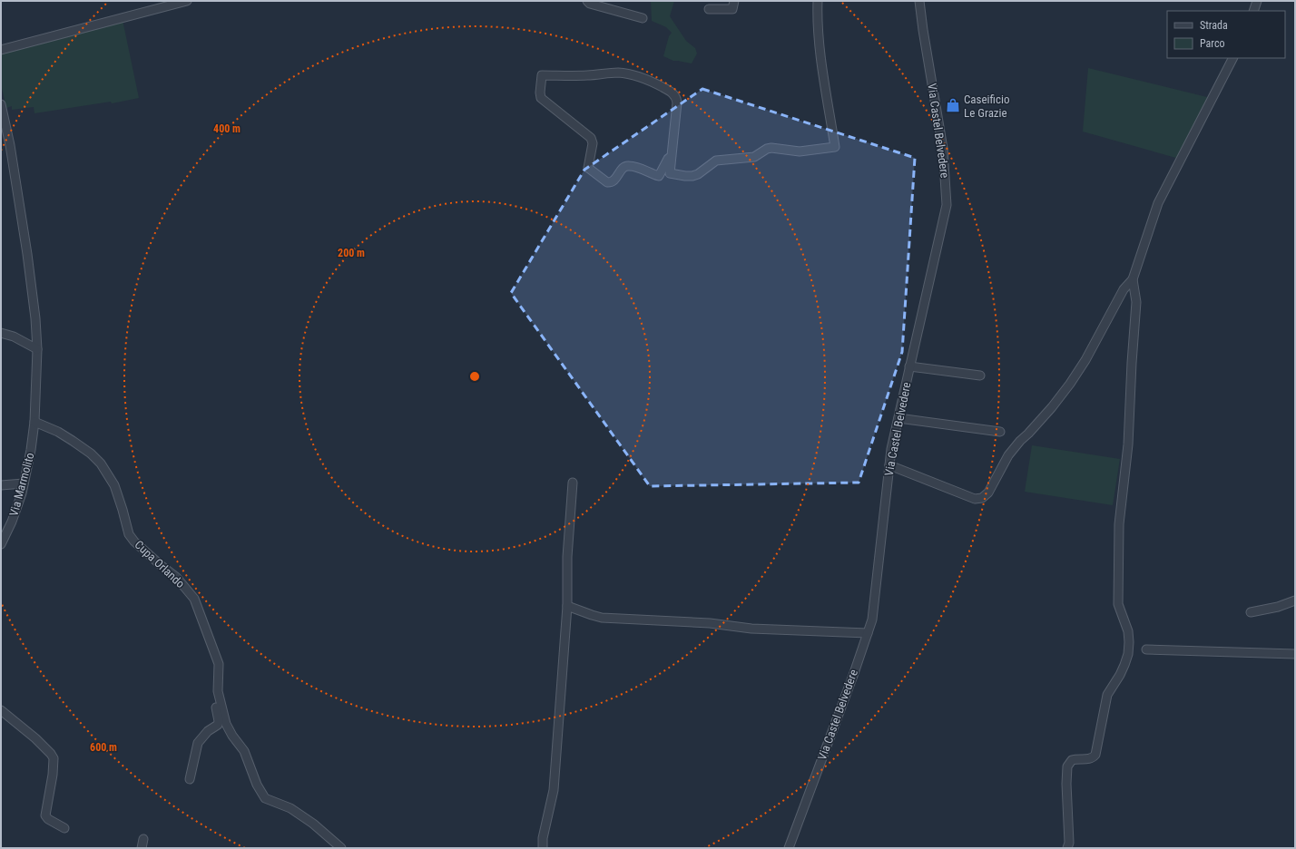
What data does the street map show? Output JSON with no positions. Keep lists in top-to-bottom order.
{
  "streets": {
    "street": ["Via Castel Belvedere", "Via Marmolito", "Cupa Orlando"]
  },
  "crossings": [
    ["Via Marmolito", "Cupa Orlando"]
  ],
  "places": {
    "shop": ["Caseificio Le Grazie"]
  },
  "legend": ["Strada", "Parco"],
  "rings": ["400 m", "200 m", "600 m"]
}
